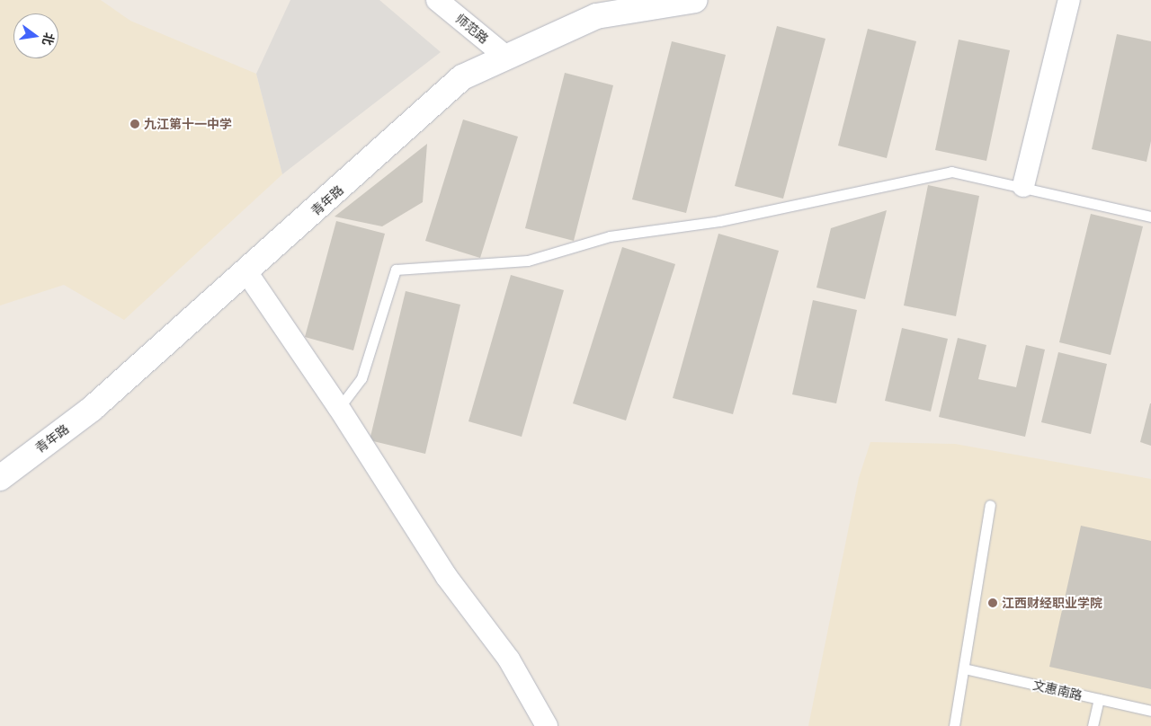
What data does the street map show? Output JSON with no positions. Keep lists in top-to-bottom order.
{
  "streets": {
    "main road": ["青年路"],
    "street": ["师范路"],
    "lane": ["文惠南路"]
  },
  "crossings": [
    ["师范路", "青年路"]
  ],
  "places": ["九江第十一中学", "江西财经职业学院"],
  "north": "right"
}
